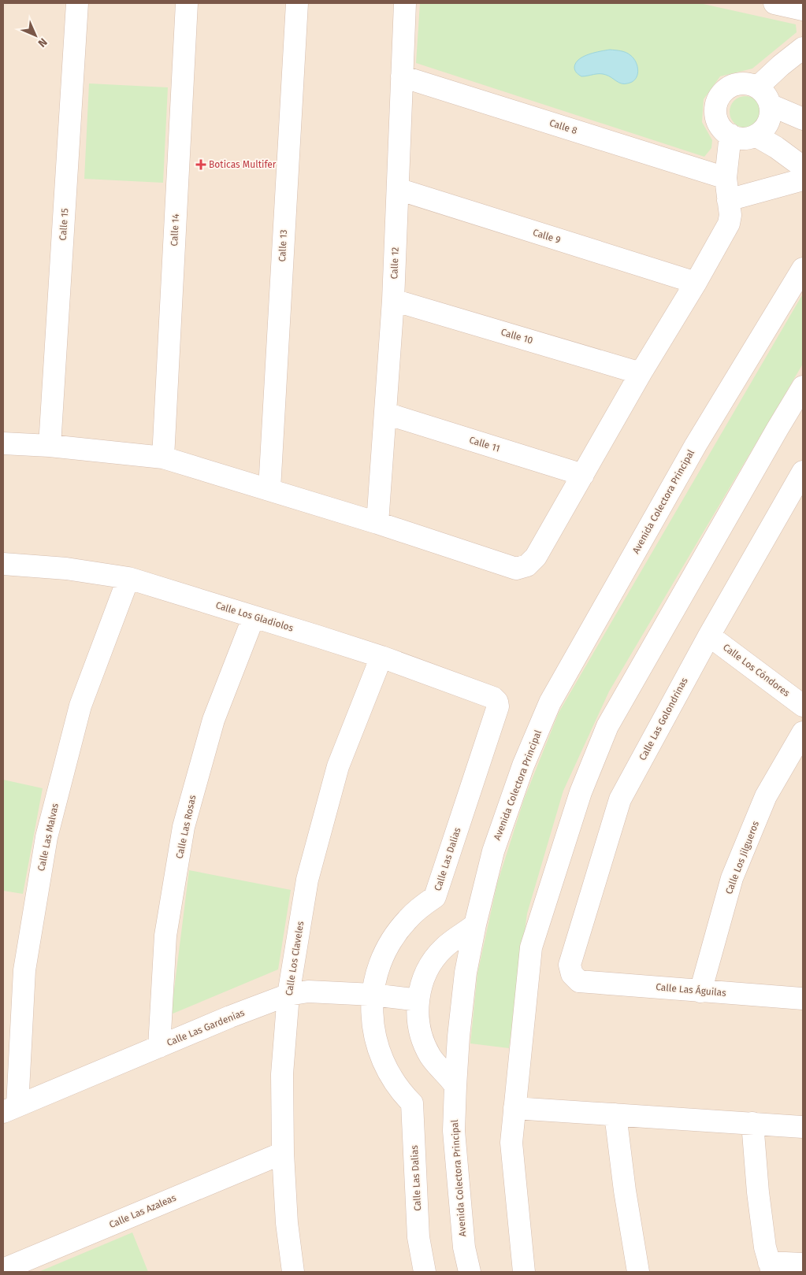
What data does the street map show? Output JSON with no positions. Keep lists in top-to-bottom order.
{
  "streets": {
    "street": [
      "Calle 8",
      "Calle 15",
      "Calle 14",
      "Calle 9",
      "Calle 13",
      "Calle 12",
      "Calle 10",
      "Calle 11",
      "Avenida Colectora Principal",
      "Calle Los Gladiolos",
      "Calle Los Cóndores",
      "Calle Las Golondrinas",
      "Calle Las Rosas",
      "Calle Las Malvas",
      "Calle Los Jilgueros",
      "Calle Las Dalias",
      "Calle Los Claveles",
      "Calle Las Águilas",
      "Calle Las Gardenias",
      "Calle Las Azaleas"
    ]
  },
  "crossings": [
    ["Calle 8", "Calle 12"],
    ["Calle 9", "Calle 12"],
    ["Calle 12", "Calle 10"],
    ["Calle 12", "Calle 11"],
    ["Calle Los Gladiolos", "Calle Las Rosas"],
    ["Calle Los Gladiolos", "Calle Las Malvas"],
    ["Calle Los Gladiolos", "Calle Las Dalias"],
    ["Calle Los Gladiolos", "Calle Los Claveles"],
    ["Calle Los Cóndores", "Calle Las Golondrinas"],
    ["Calle Las Golondrinas", "Calle Las Águilas"],
    ["Calle Las Rosas", "Calle Las Gardenias"],
    ["Calle Las Malvas", "Calle Las Gardenias"],
    ["Calle Los Jilgueros", "Calle Las Águilas"],
    ["Calle Las Dalias", "Calle Las Gardenias"],
    ["Calle Los Claveles", "Calle Las Gardenias"],
    ["Calle Los Claveles", "Calle Las Azaleas"]
  ],
  "places": {
    "health": ["Boticas Multifer"]
  },
  "north": "bottom right"
}
